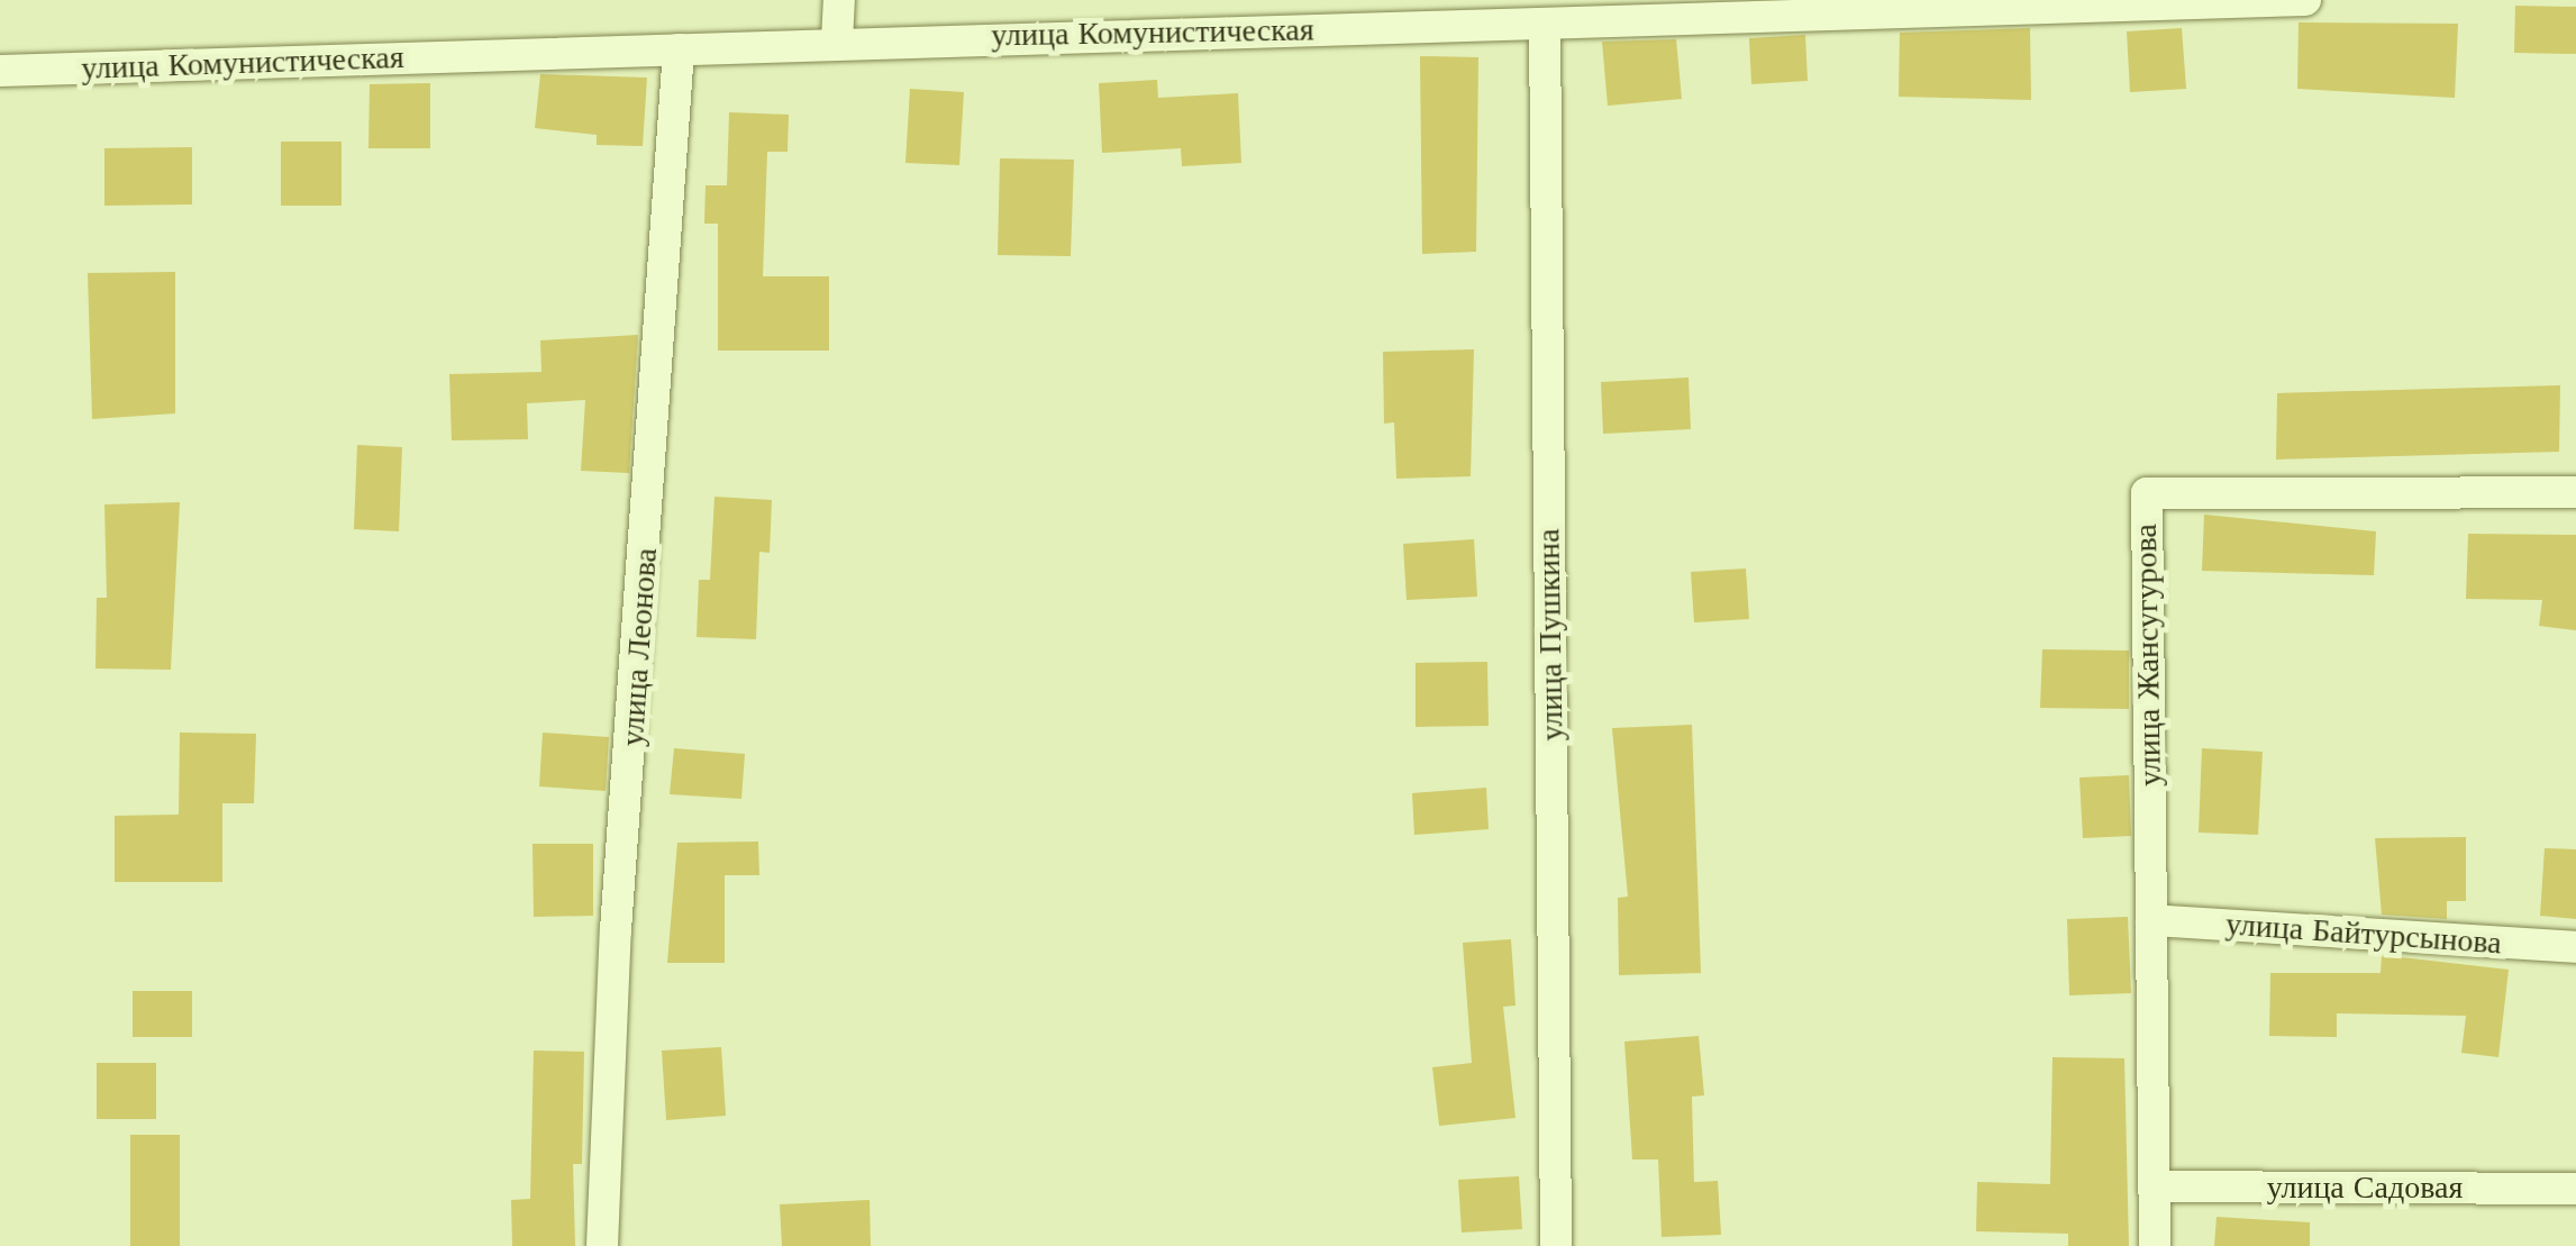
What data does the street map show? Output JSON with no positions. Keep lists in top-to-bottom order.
{
  "streets": {
    "street": [
      "улица Комунистическая",
      "улица Пушкина",
      "улица Леонова",
      "улица Жансугурова",
      "улица Байтурсынова",
      "улица Садовая"
    ]
  },
  "crossings": [
    ["улица Комунистическая", "улица Пушкина"],
    ["улица Комунистическая", "улица Леонова"],
    ["улица Жансугурова", "улица Байтурсынова"],
    ["улица Жансугурова", "улица Садовая"]
  ]
}
